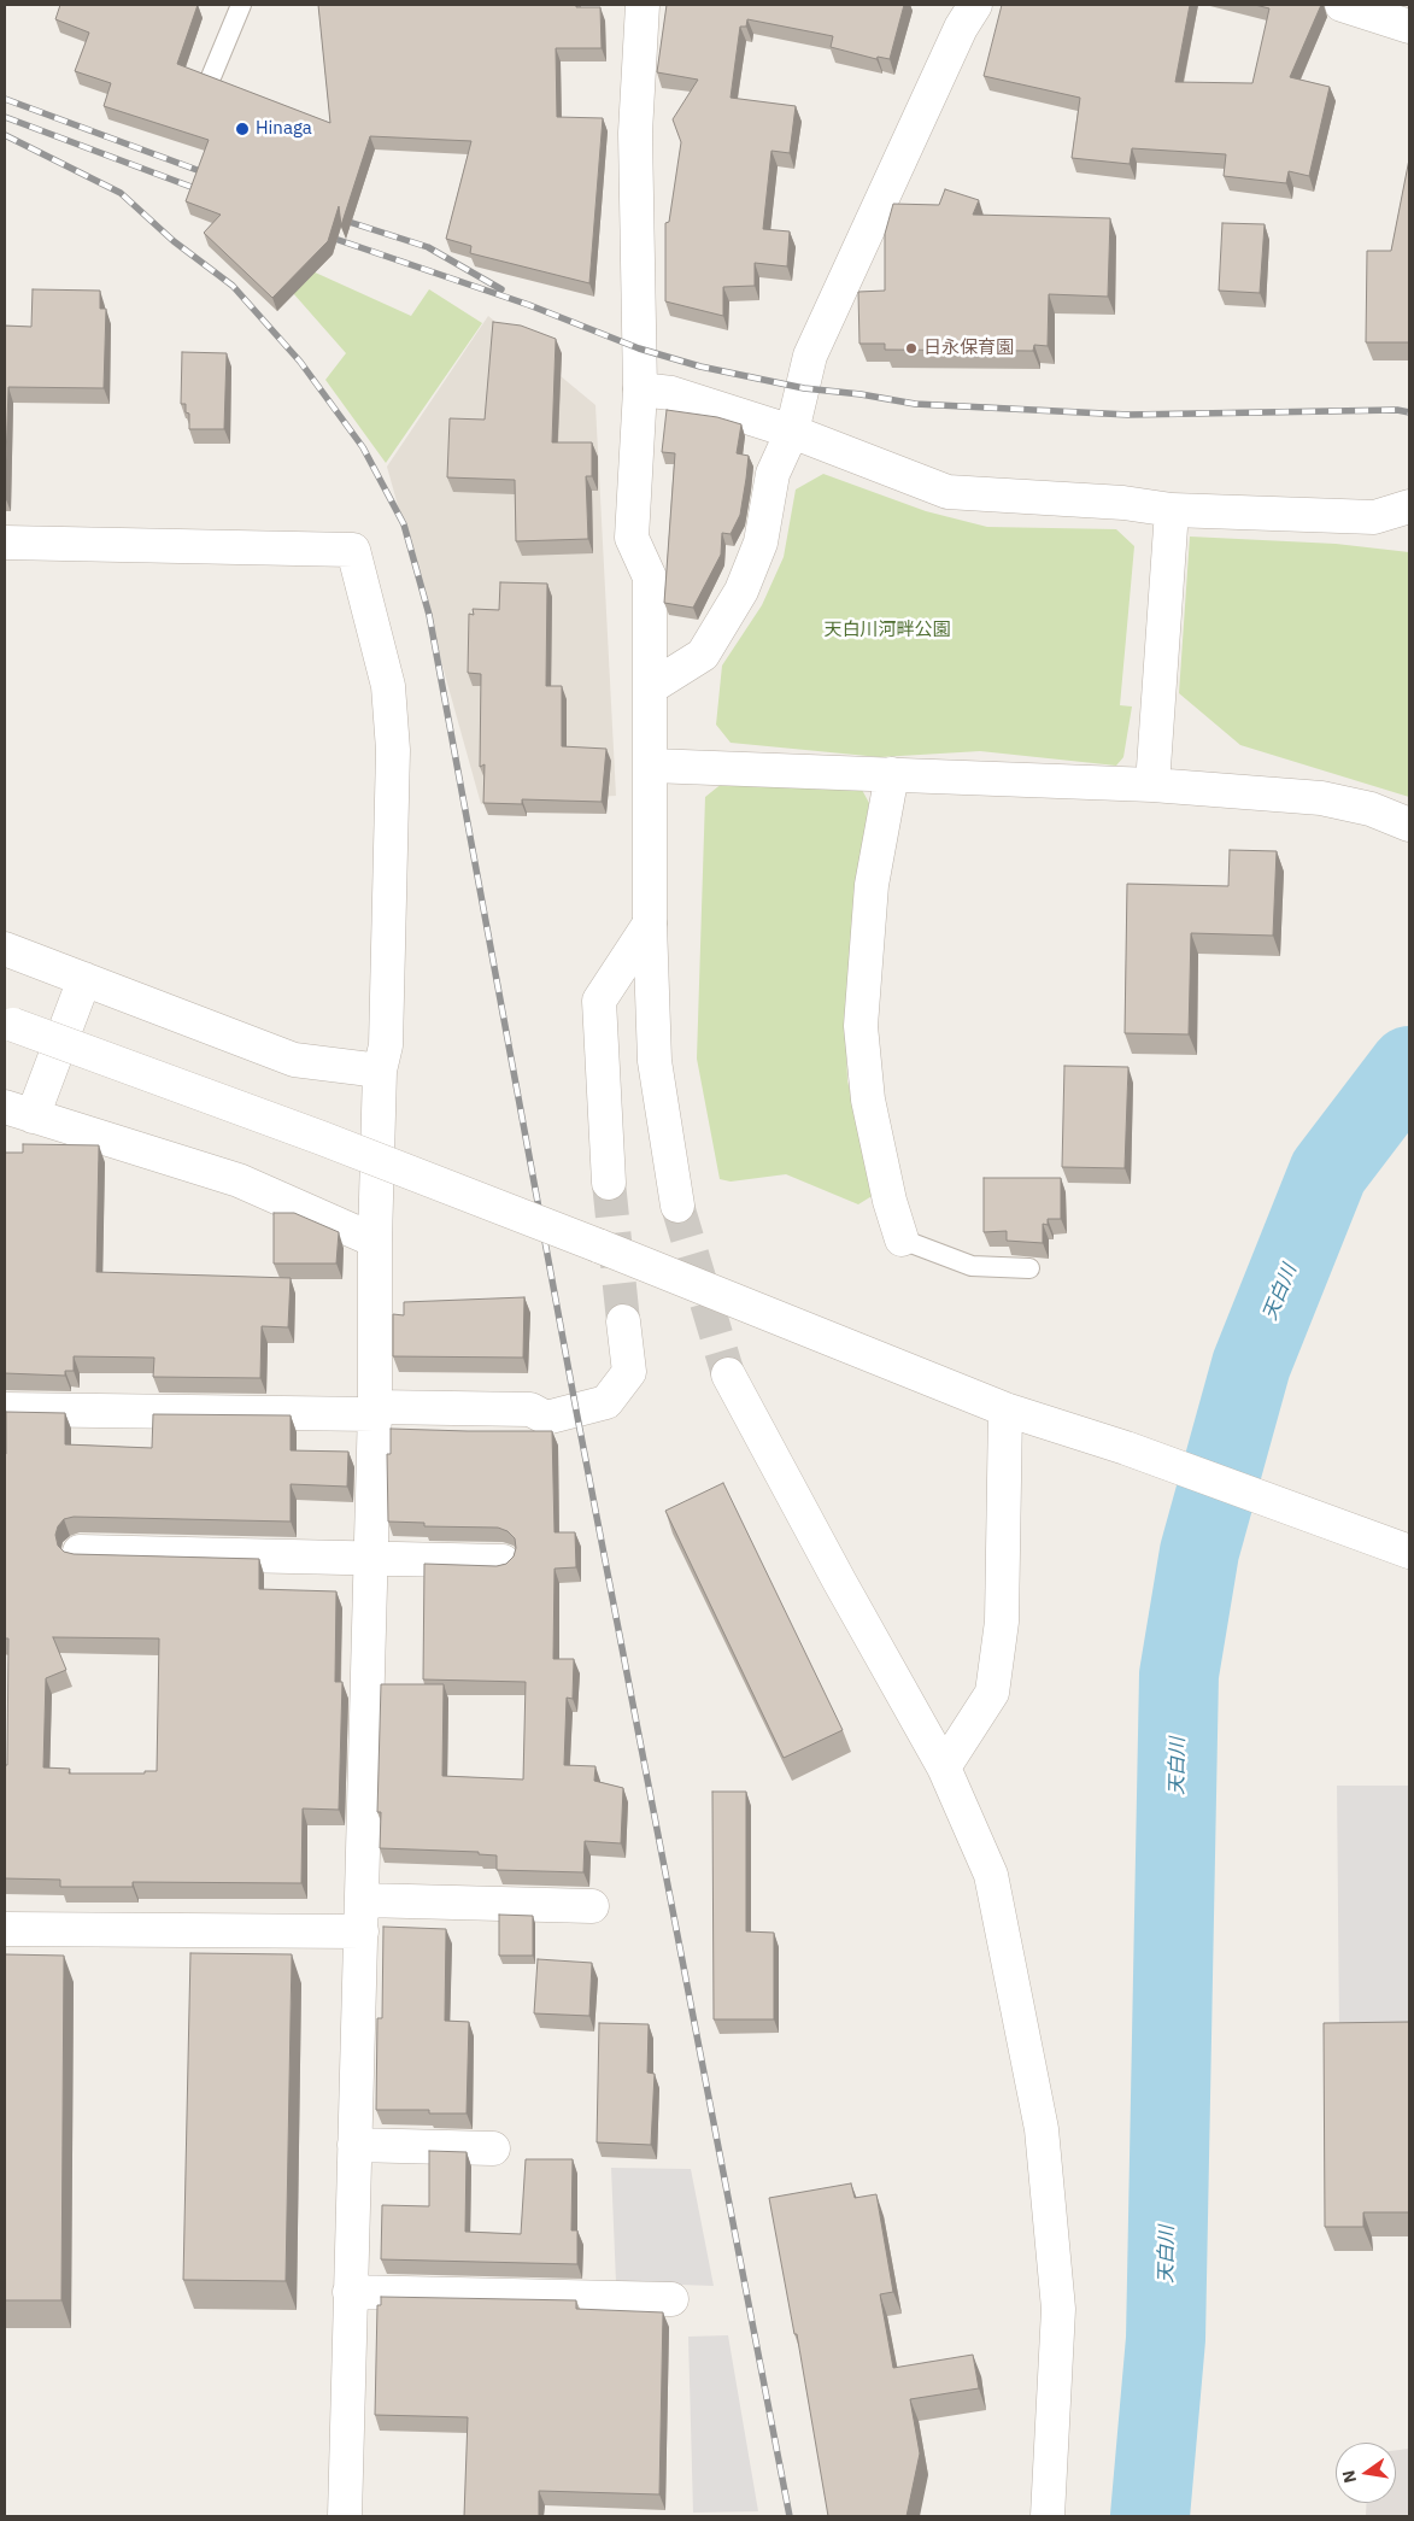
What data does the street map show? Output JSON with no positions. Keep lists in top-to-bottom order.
{
  "water": ["天白川"],
  "parks": ["天白川河畔公園"],
  "places": ["Hinaga", "日永保育園"],
  "north": "left"
}
